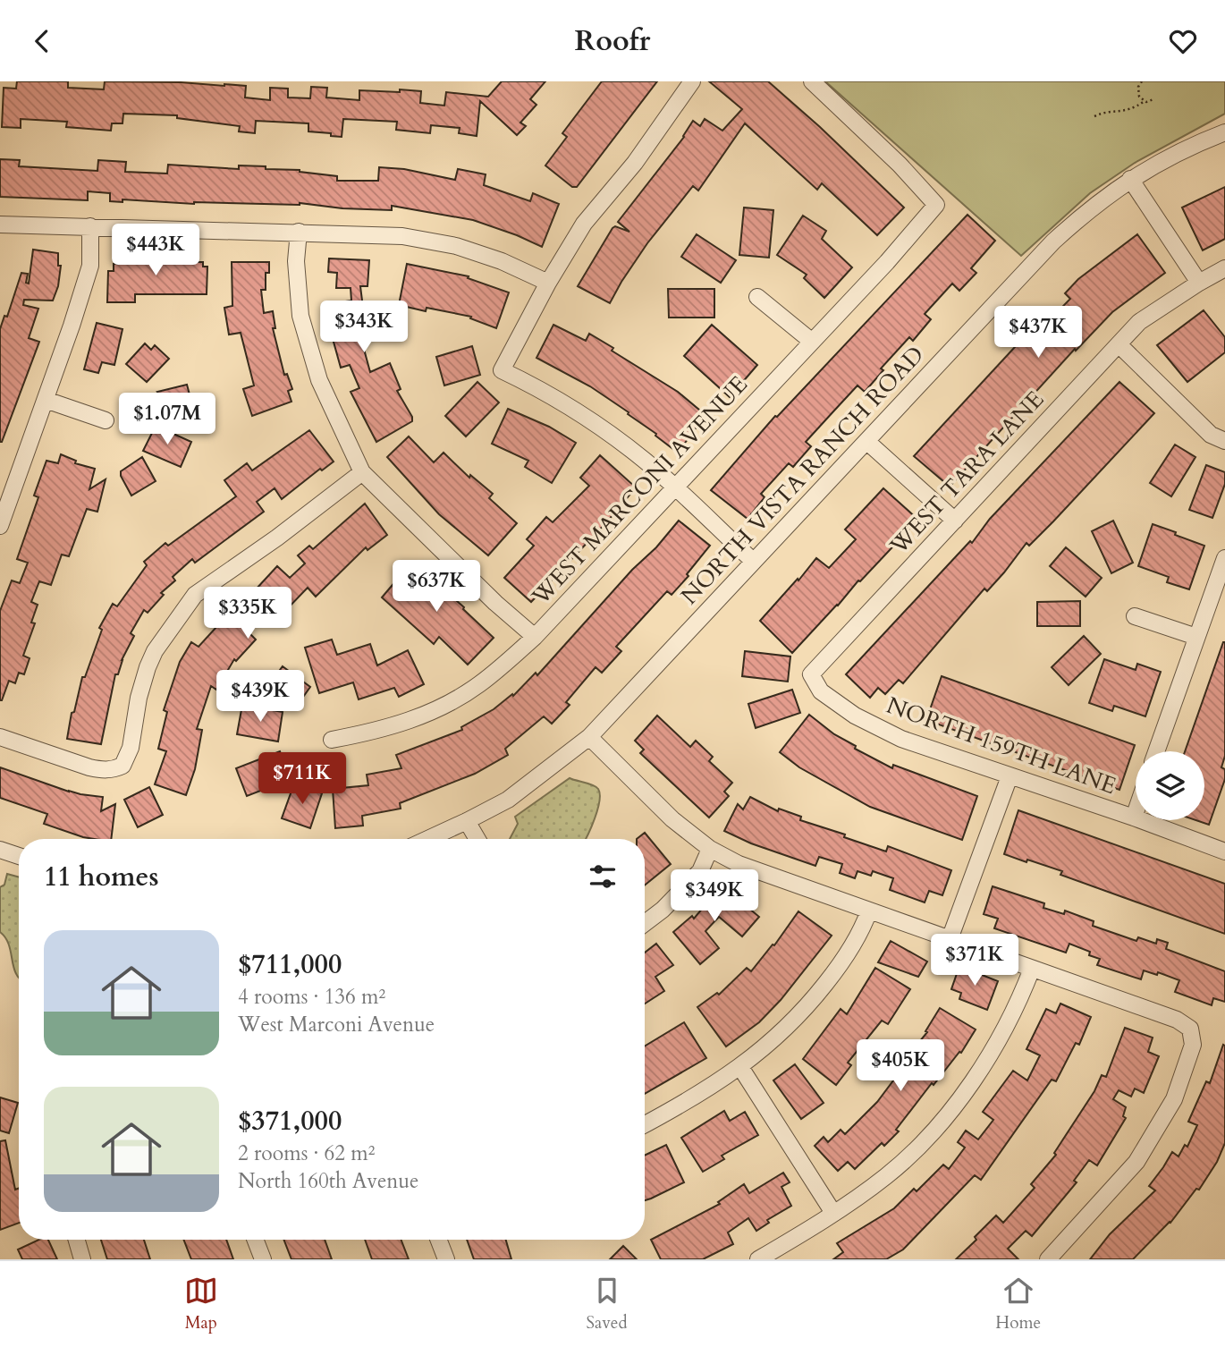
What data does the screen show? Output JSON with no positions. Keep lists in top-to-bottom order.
{
  "streets": {
    "street": [
      "WEST TARA LANE",
      "NORTH VISTA RANCH ROAD",
      "WEST MARCONI AVENUE",
      "NORTH 159TH LANE"
    ]
  },
  "crossings": [
    ["WEST TARA LANE", "NORTH 159TH LANE"]
  ],
  "page": {
    "header": "Roofr",
    "price": [
      "$443K",
      "$343K",
      "$437K",
      "$1.07M",
      "$637K",
      "$335K",
      "$439K",
      "$711K",
      "$349K",
      "$371K",
      "$405K"
    ],
    "heading": "11 homes",
    "list": [
      {
        "name": "$711,000",
        "note": "4 rooms · 136 m² · West Marconi Avenue"
      },
      {
        "name": "$371,000",
        "note": "2 rooms · 62 m² · North 160th Avenue"
      }
    ],
    "tabs": ["Map", "Saved", "Home"]
  }
}
